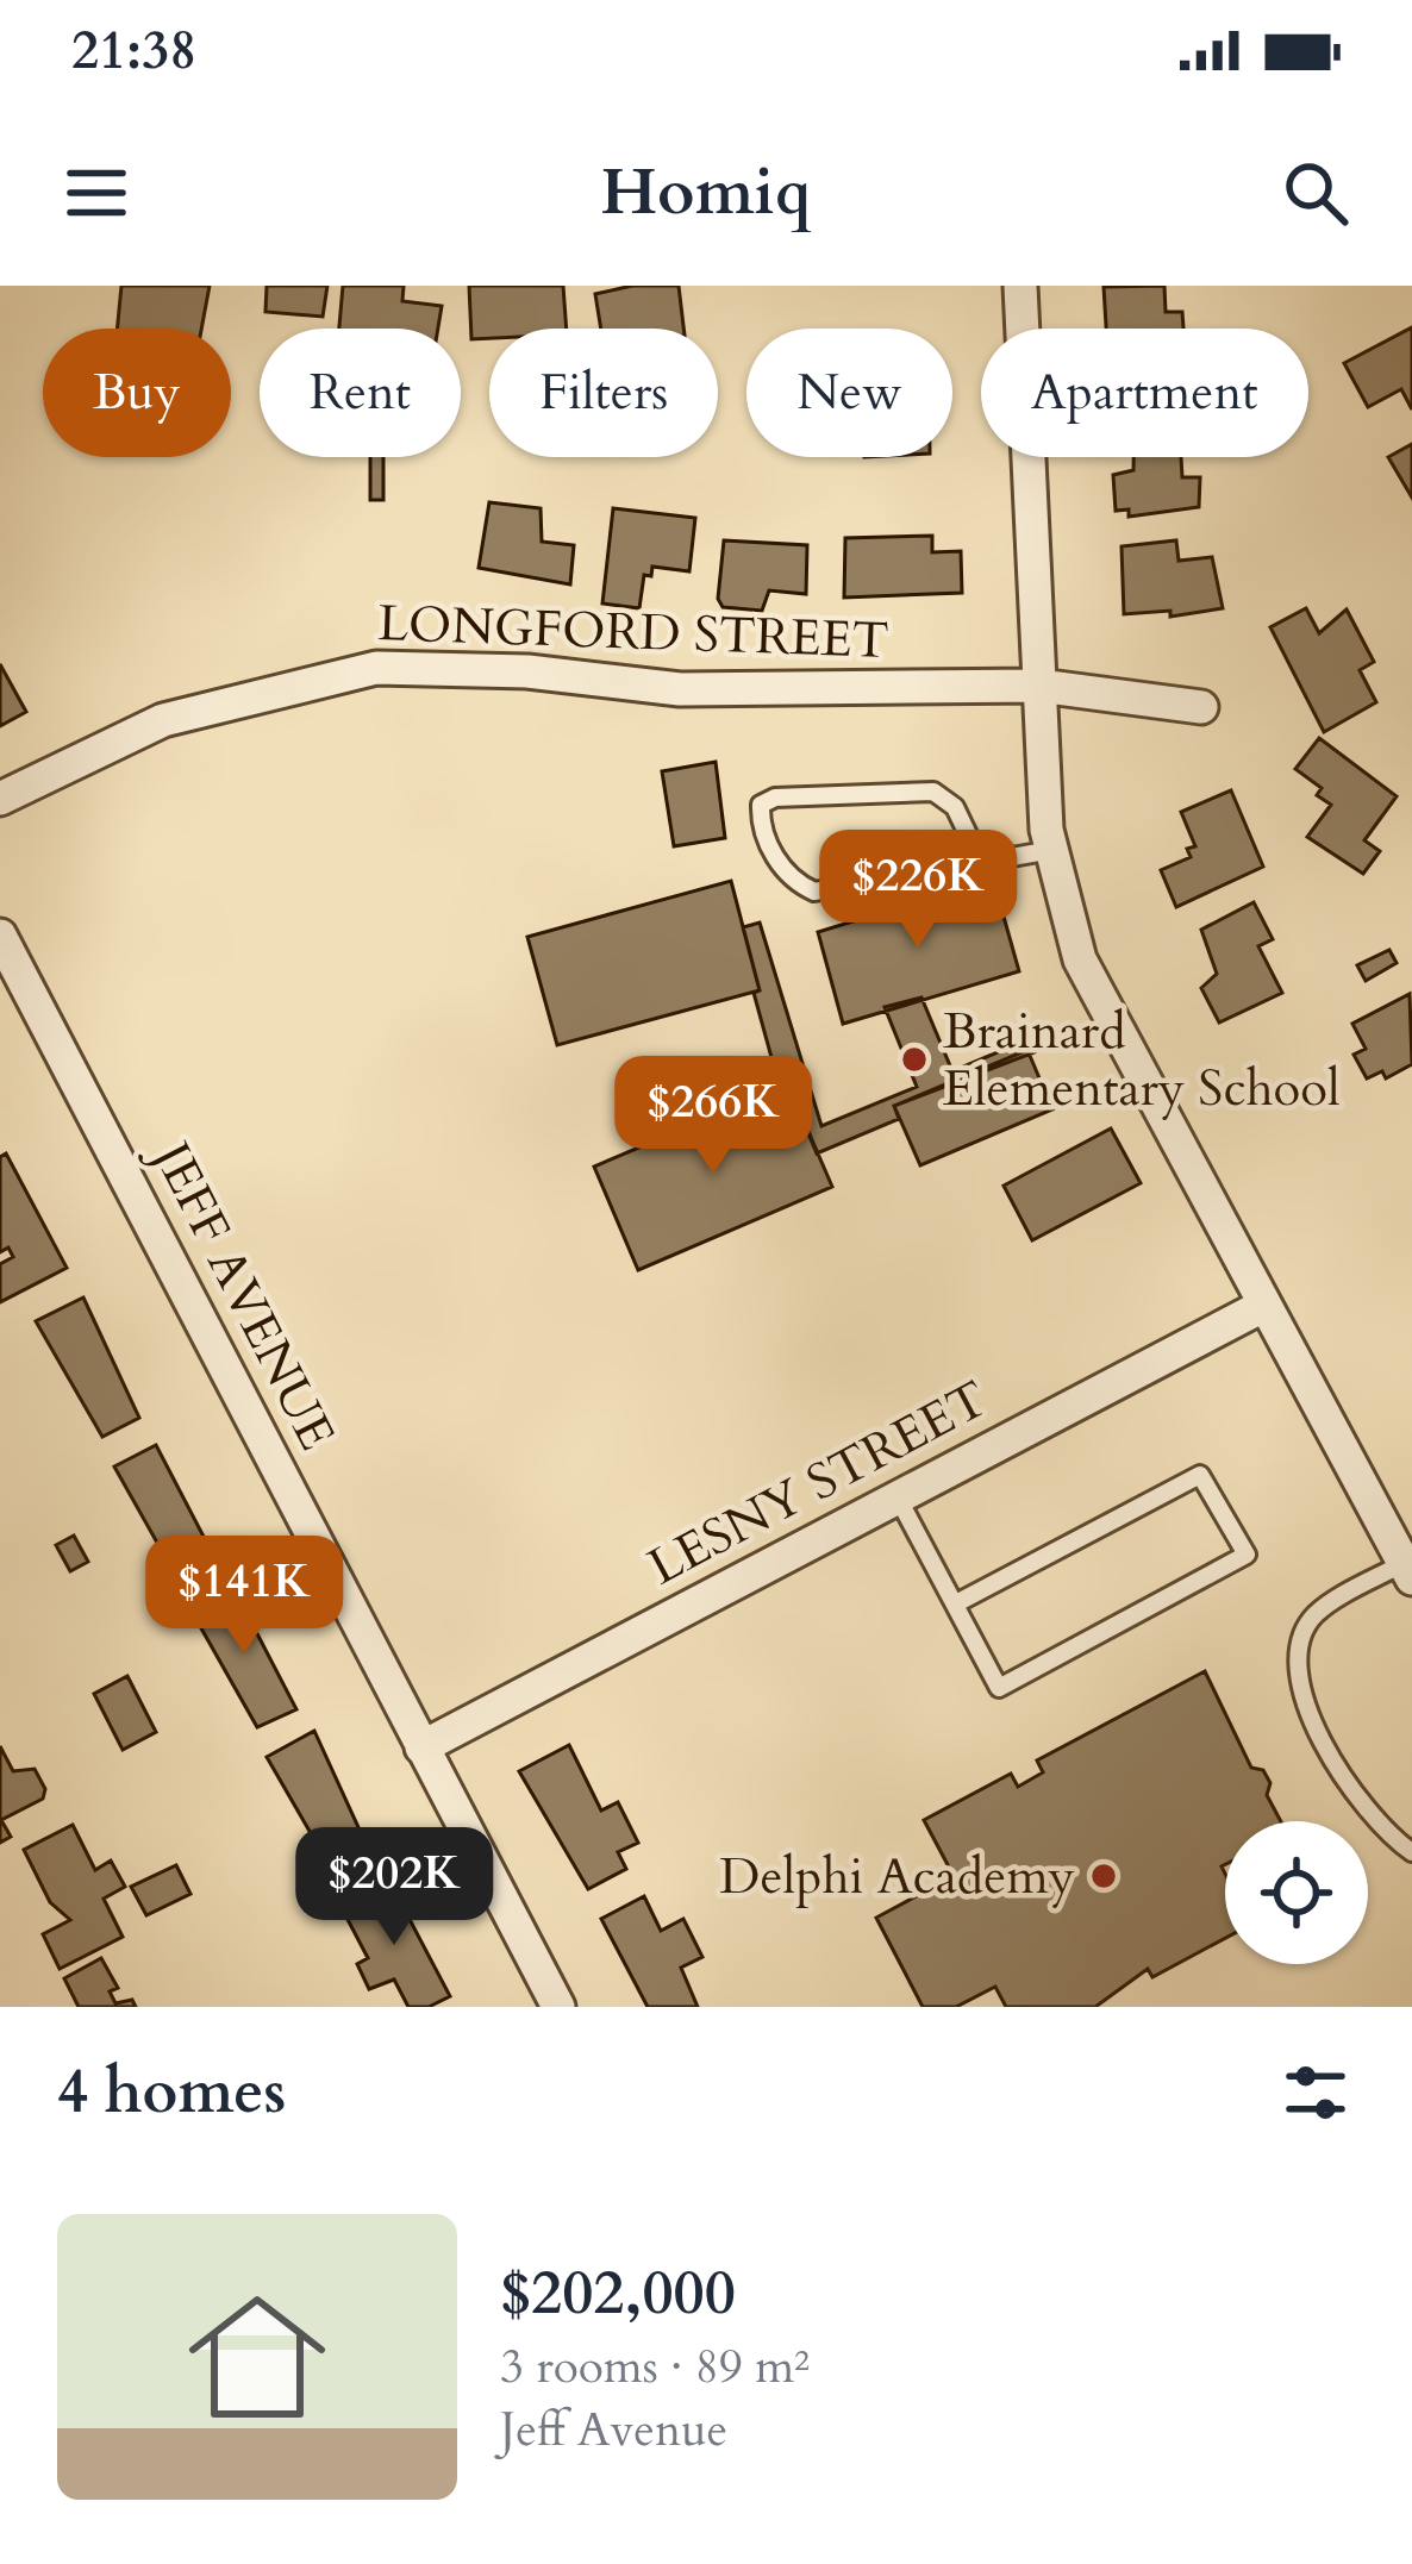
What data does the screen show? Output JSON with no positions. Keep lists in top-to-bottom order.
{
  "streets": {
    "street": ["LONGFORD STREET", "JEFF AVENUE", "LESNY STREET"]
  },
  "crossings": [
    ["JEFF AVENUE", "LESNY STREET"]
  ],
  "places": ["Brainard Elementary School", "Delphi Academy"],
  "page": {
    "status": "21:38",
    "header": "Homiq",
    "chip": [
      "Buy",
      "Rent",
      "Filters",
      "New",
      "Apartment"
    ],
    "price": [
      "$226K",
      "$266K",
      "$141K",
      "$202K"
    ],
    "heading": "4 homes",
    "list": [
      {
        "name": "$202,000",
        "note": "3 rooms · 89 m² · Jeff Avenue"
      }
    ]
  }
}
